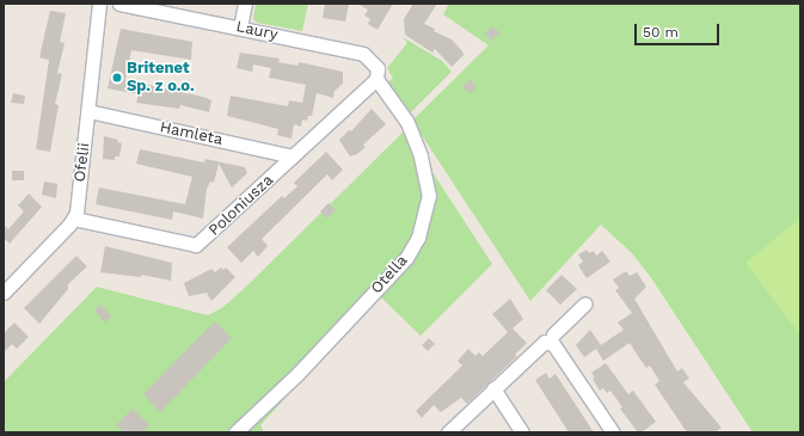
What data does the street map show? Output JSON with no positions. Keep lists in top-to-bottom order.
{
  "streets": {
    "street": [
      "Laury",
      "Hamleta",
      "Ofelii",
      "Poloniusza",
      "Otella"
    ]
  },
  "crossings": [
    ["Laury", "Poloniusza"],
    ["Laury", "Otella"],
    ["Hamleta", "Ofelii"],
    ["Hamleta", "Poloniusza"],
    ["Ofelii", "Poloniusza"],
    ["Poloniusza", "Otella"]
  ],
  "places": ["Britenet Sp. z o.o."],
  "scale_bar": "50 m"
}
